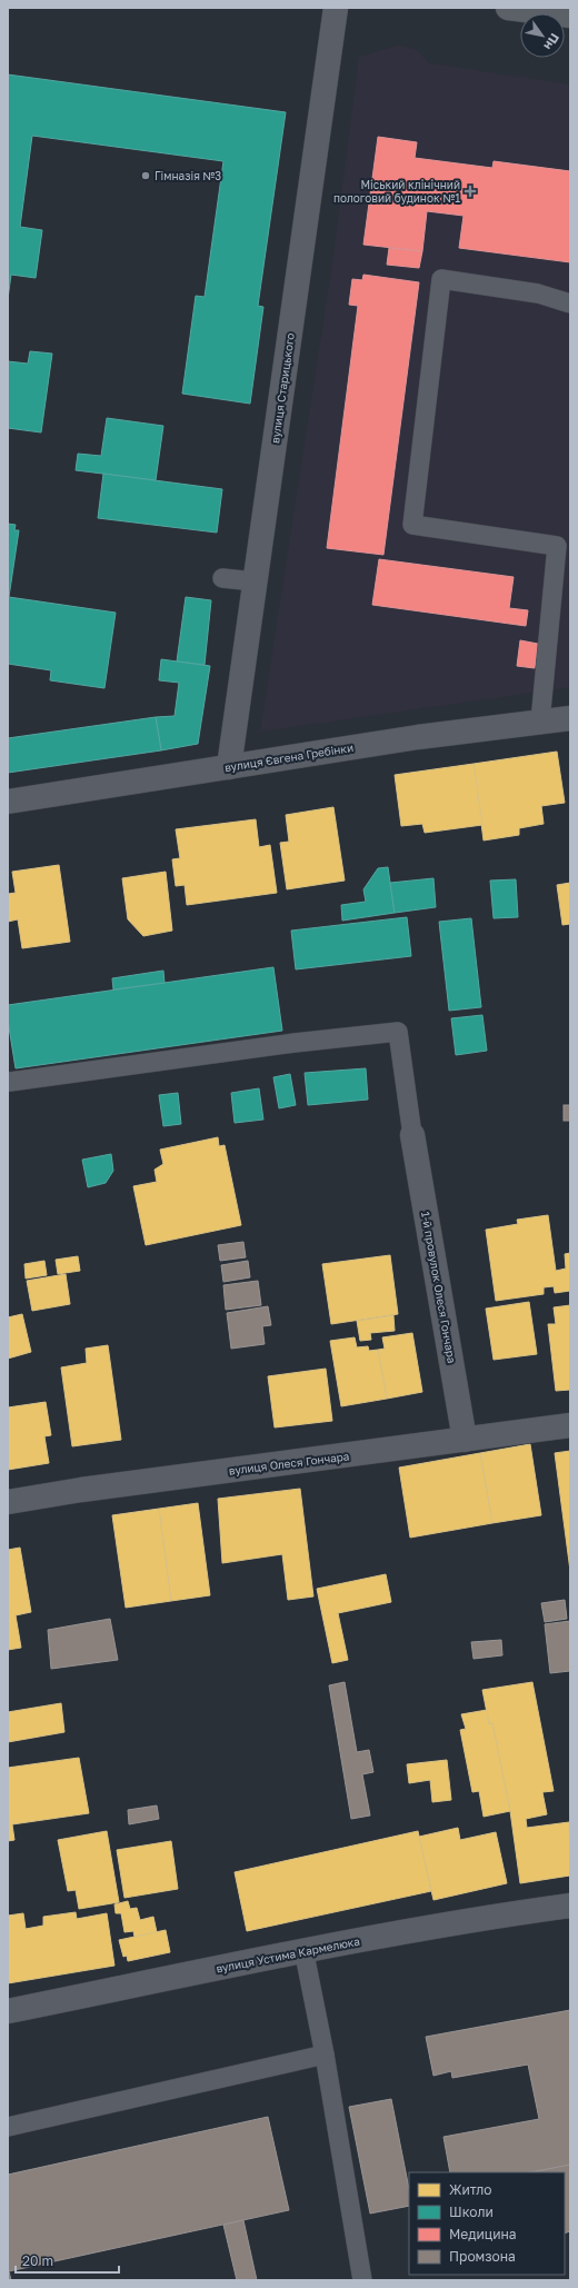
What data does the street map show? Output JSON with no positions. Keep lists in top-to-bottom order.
{
  "streets": {
    "street": [
      "вулиця Старицького",
      "вулиця Євгена Гребінки",
      "1-й провулок Олеся Гончара",
      "вулиця Олеся Гончара",
      "вулиця Устима Кармелюка"
    ]
  },
  "crossings": [
    ["вулиця Старицького", "вулиця Євгена Гребінки"],
    ["1-й провулок Олеся Гончара", "вулиця Олеся Гончара"]
  ],
  "places": {
    "other": ["Гімназія №3"],
    "health": ["Міський клінічний пологовий будинок №1"]
  },
  "legend": [
    "Житло",
    "Школи",
    "Медицина",
    "Промзона"
  ],
  "scale_bar": "20 m",
  "north": "bottom right"
}
